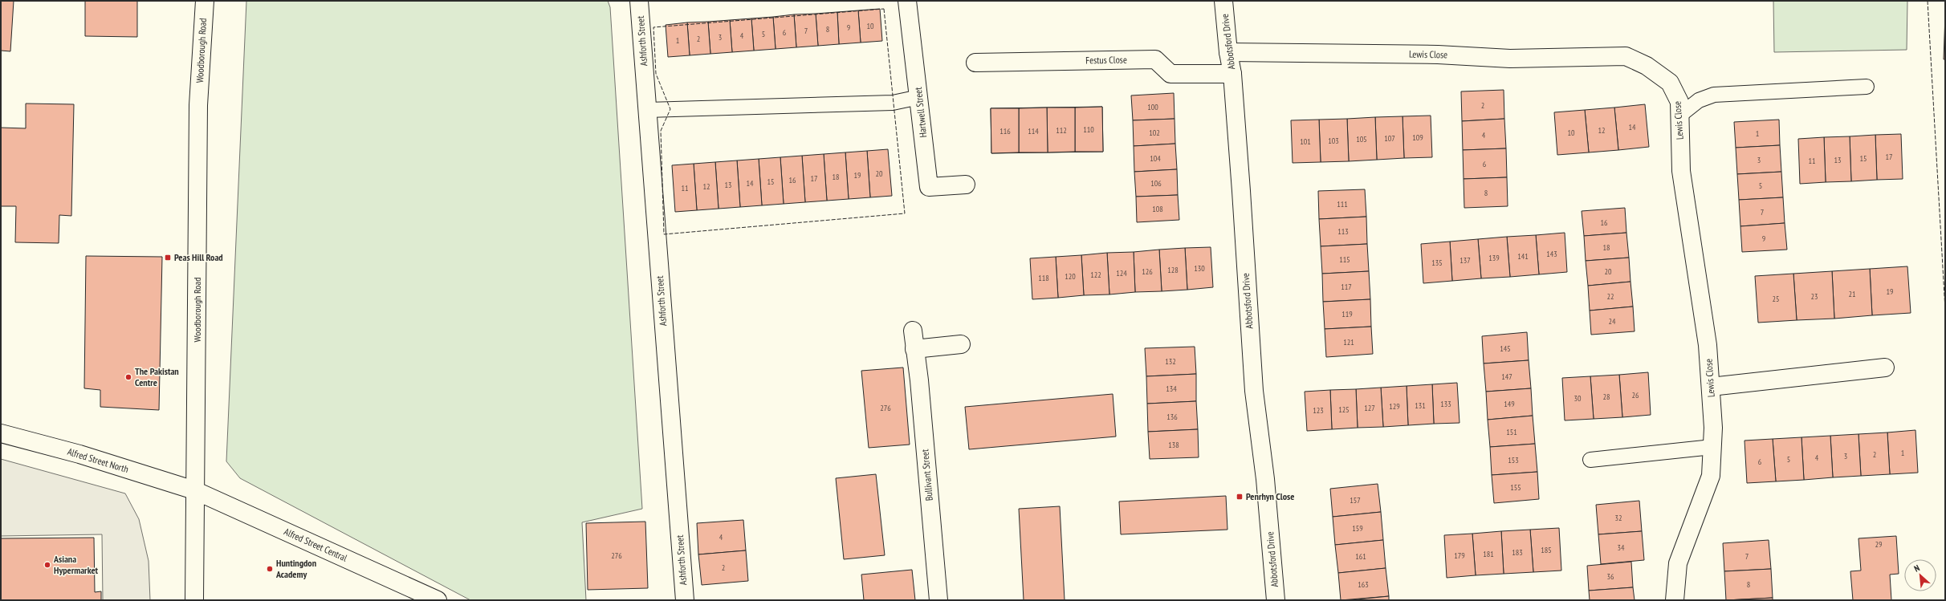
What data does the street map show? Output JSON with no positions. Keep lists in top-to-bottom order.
{
  "streets": {
    "street": [
      "Ashforth Street",
      "Abbotsford Drive",
      "Woodborough Road",
      "Lewis Close",
      "Festus Close",
      "Hartwell Street",
      "Alfred Street North",
      "Bullivant Street",
      "Alfred Street Central"
    ]
  },
  "crossings": [
    ["Abbotsford Drive", "Lewis Close"],
    ["Abbotsford Drive", "Festus Close"],
    ["Woodborough Road", "Alfred Street North"],
    ["Woodborough Road", "Alfred Street Central"],
    ["Alfred Street North", "Alfred Street Central"]
  ],
  "places": {
    "transit": ["Peas Hill Road", "Penrhyn Close"],
    "other": ["The Pakistan Centre", "Asiana Hypermarket", "Huntingdon Academy"]
  },
  "house_numbers": [
    "10",
    "9",
    "8",
    "7",
    "6",
    "5",
    "4",
    "3",
    "2",
    "1",
    "2",
    "100",
    "14",
    "110",
    "112",
    "12",
    "116",
    "114",
    "102",
    "10",
    "1",
    "4",
    "109",
    "107",
    "105",
    "103",
    "101",
    "17",
    "104",
    "15",
    "3",
    "13",
    "11",
    "6",
    "20",
    "19",
    "18",
    "17",
    "16",
    "15",
    "14",
    "106",
    "13",
    "5",
    "12",
    "11",
    "8",
    "111",
    "108",
    "7",
    "16",
    "113",
    "9",
    "18",
    "143",
    "141",
    "139",
    "115",
    "137",
    "135",
    "130",
    "128",
    "126",
    "20",
    "124",
    "122",
    "120",
    "118",
    "117",
    "19",
    "21",
    "22",
    "23",
    "25",
    "119",
    "24",
    "121",
    "145",
    "132",
    "147",
    "134",
    "26",
    "28",
    "30",
    "133",
    "149",
    "131",
    "129",
    "276",
    "127",
    "125",
    "123",
    "136",
    "151",
    "138",
    "1",
    "2",
    "3",
    "4",
    "5",
    "153",
    "6",
    "155",
    "157",
    "32",
    "159",
    "4",
    "29",
    "34",
    "185",
    "183",
    "181",
    "276",
    "179",
    "161",
    "7",
    "2",
    "36",
    "163",
    "8"
  ],
  "north": "top left"
}
